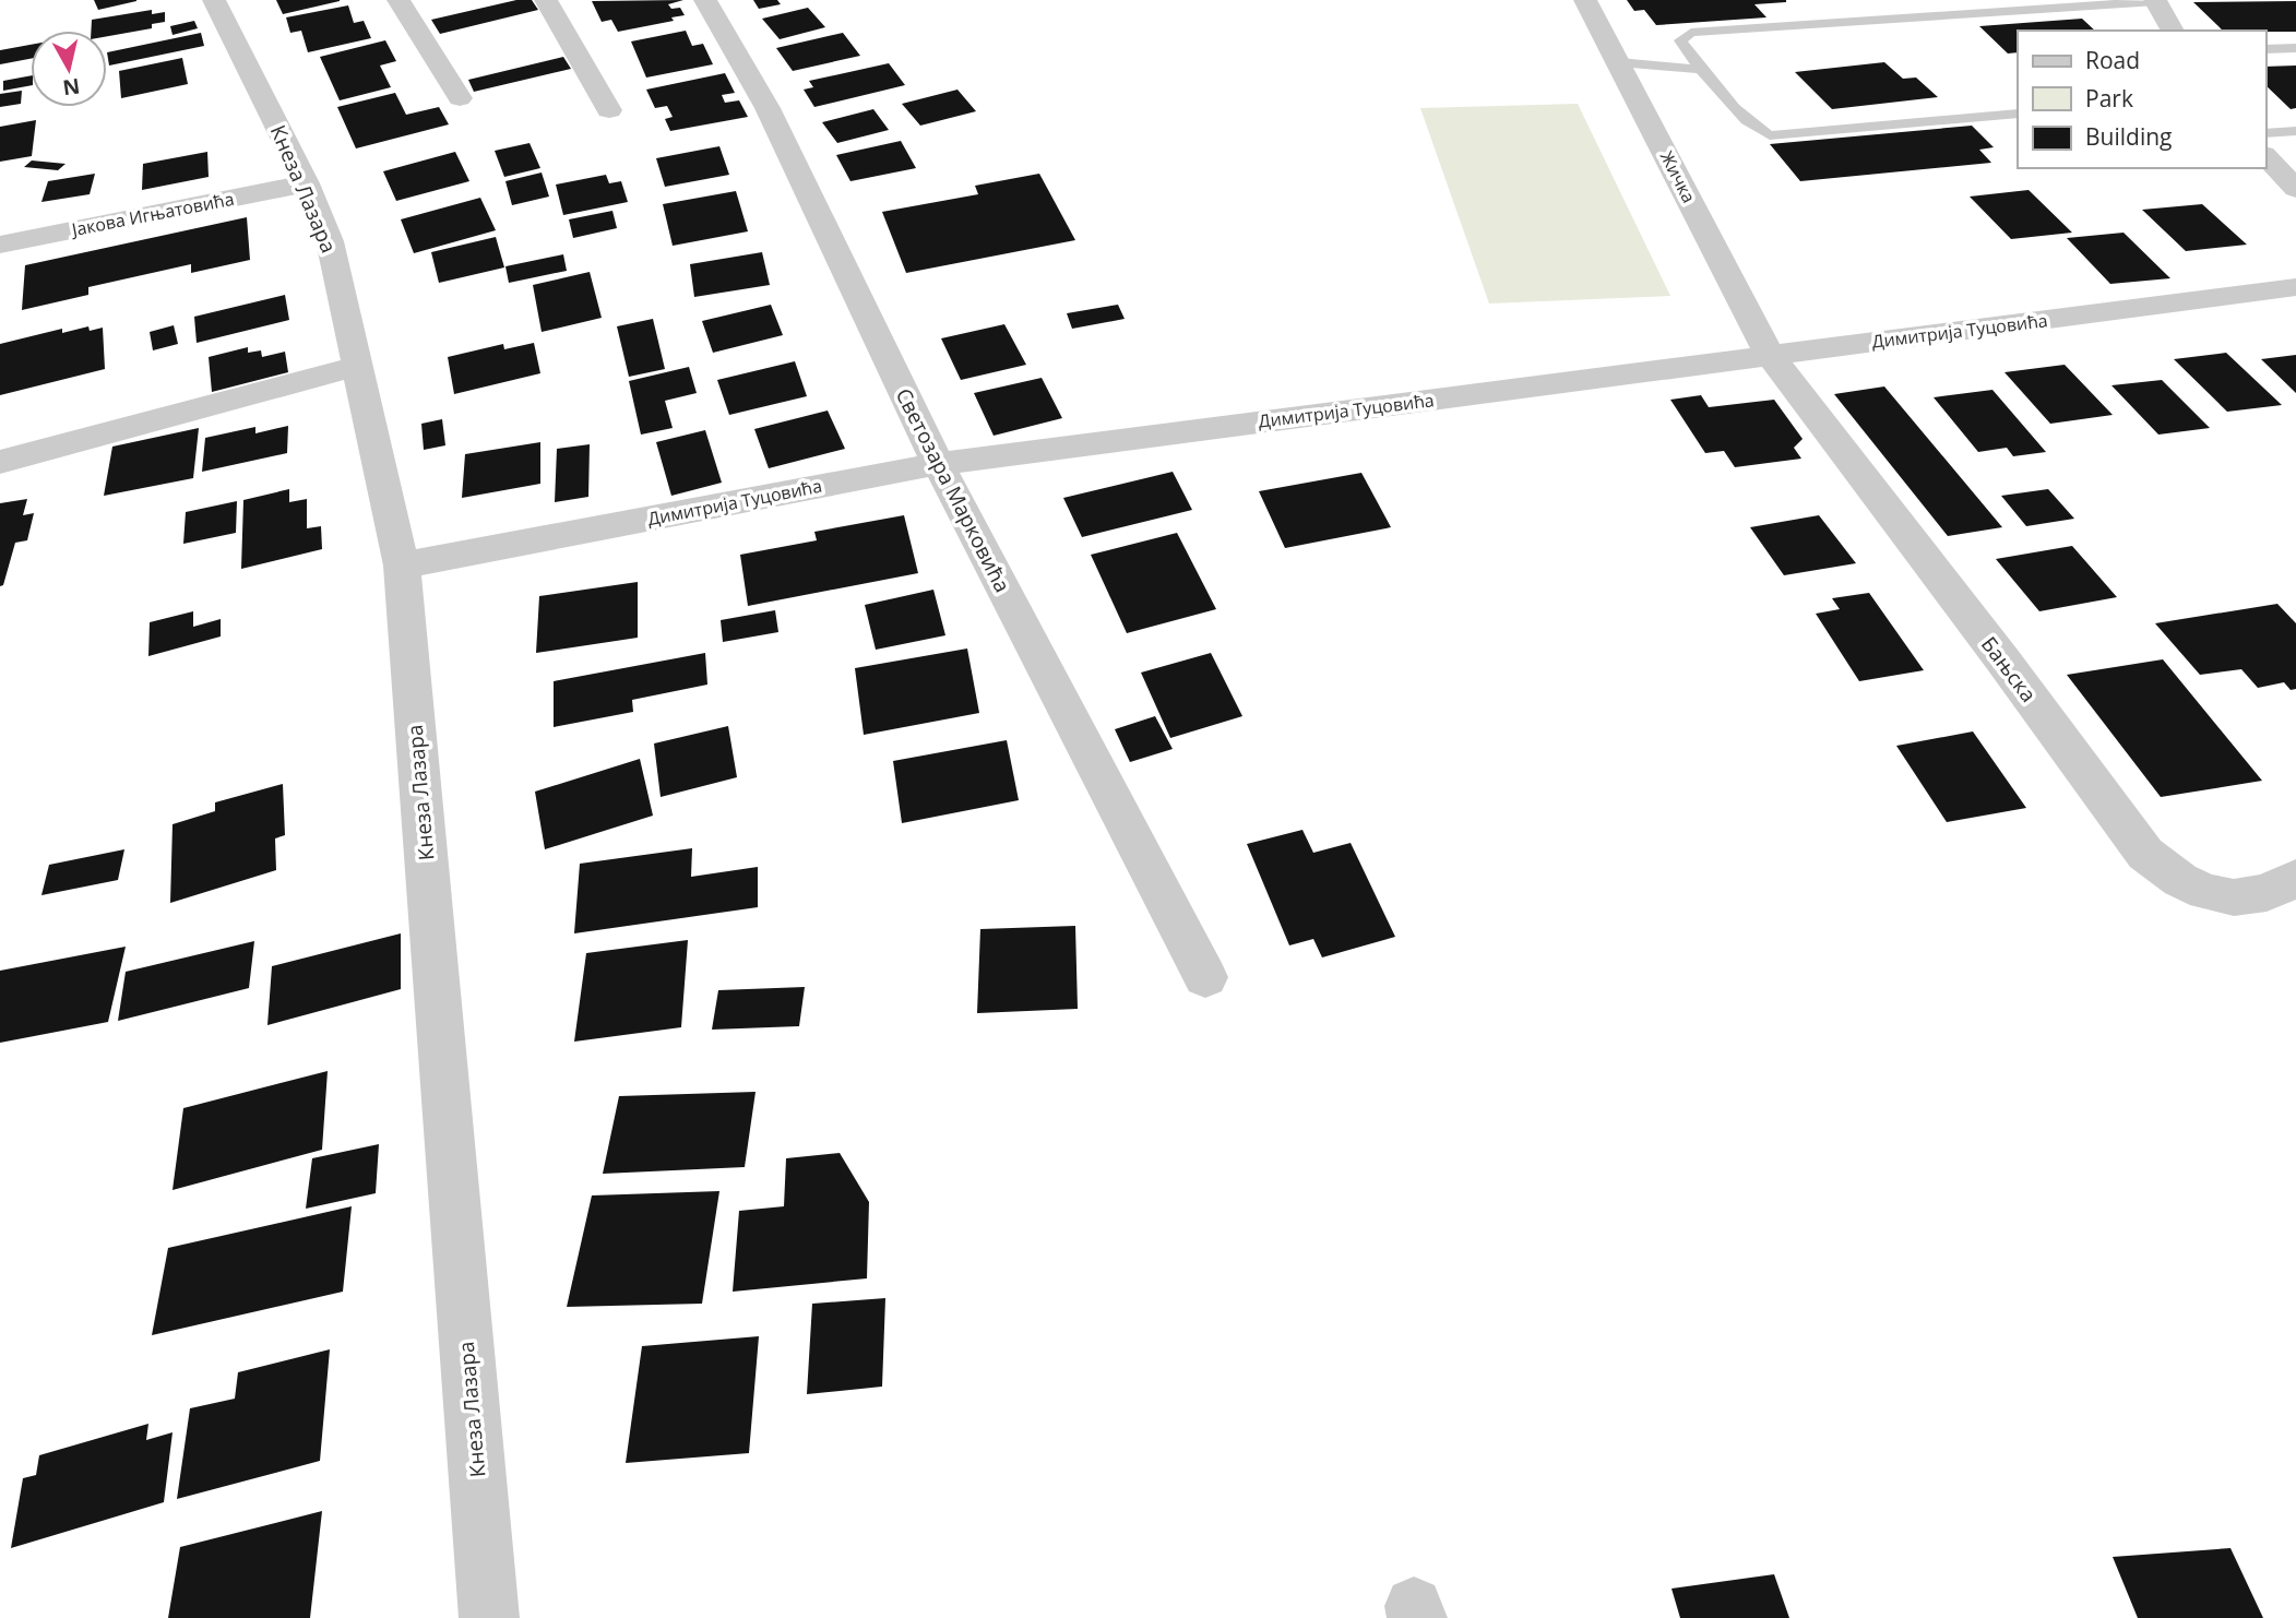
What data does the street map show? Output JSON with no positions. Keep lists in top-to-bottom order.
{
  "streets": {
    "street": [
      "Жичка",
      "Кнеза Лазара",
      "Јакова Игњатовића",
      "Димитрија Туцовића",
      "Светозара Марковића",
      "Бањска"
    ]
  },
  "crossings": [
    ["Жичка", "Димитрија Туцовића"],
    ["Жичка", "Бањска"],
    ["Кнеза Лазара", "Јакова Игњатовића"],
    ["Кнеза Лазара", "Димитрија Туцовића"],
    ["Димитрија Туцовића", "Светозара Марковића"],
    ["Димитрија Туцовића", "Бањска"]
  ],
  "legend": ["Road", "Park", "Building"],
  "north": "bottom"
}
